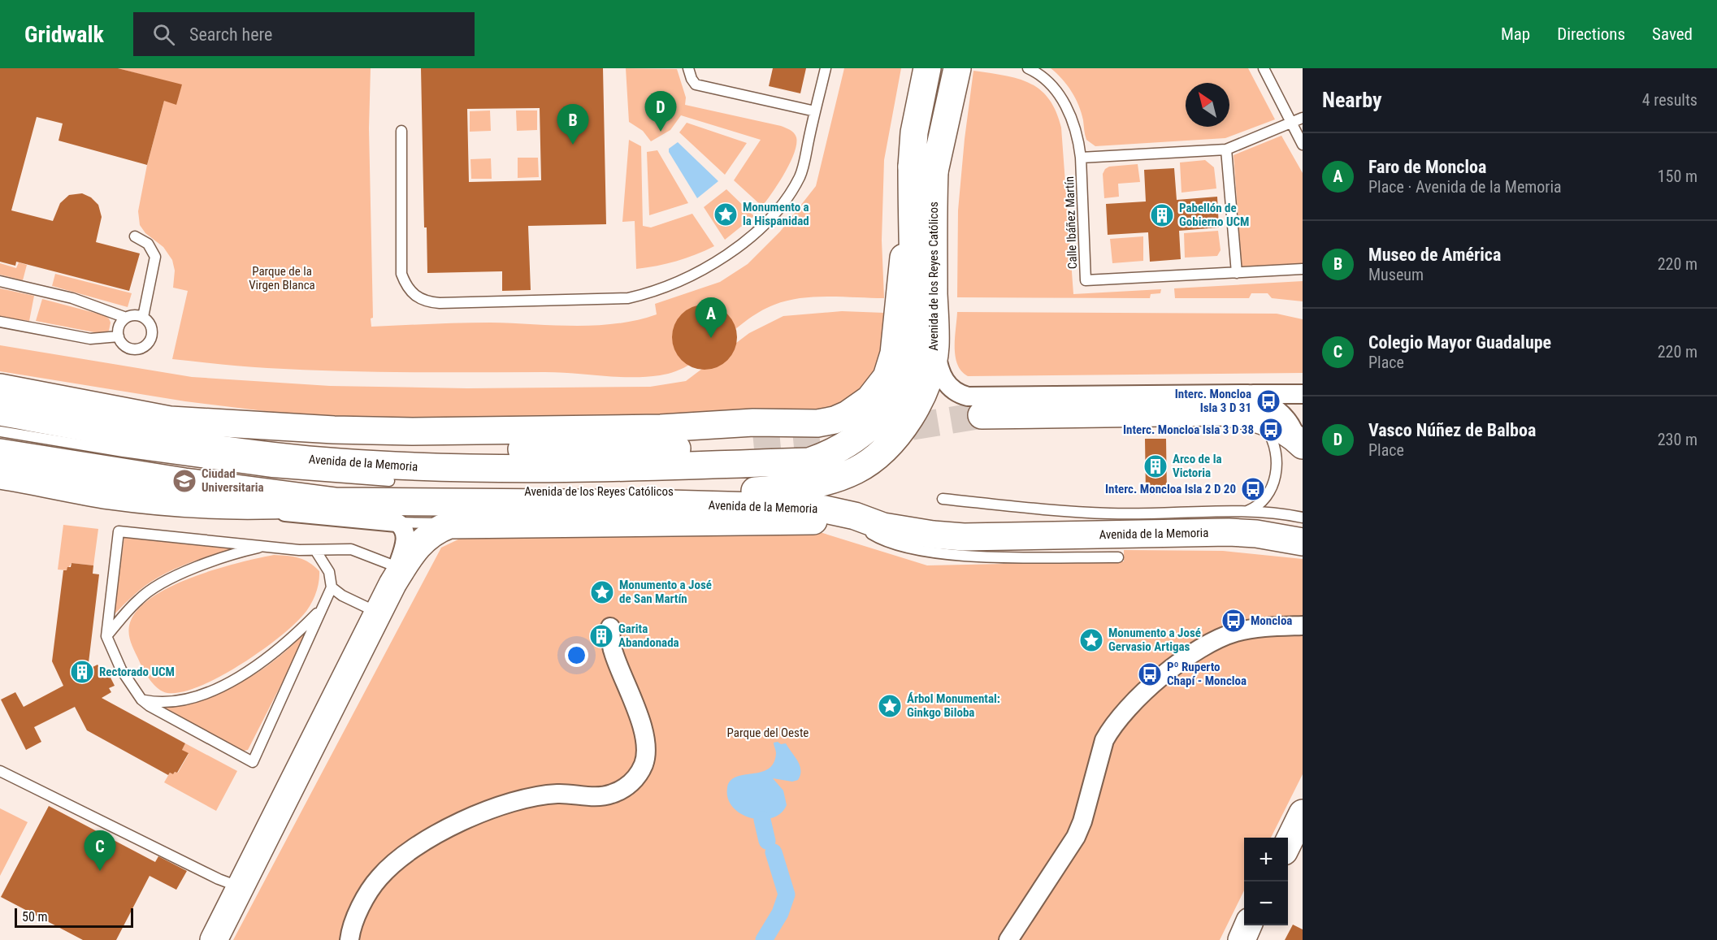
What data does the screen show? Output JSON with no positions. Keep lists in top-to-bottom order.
{
  "streets": {
    "main road": ["Avenida de los Reyes Católicos", "Avenida de la Memoria"],
    "lane": ["Calle Ibáñez Martín"]
  },
  "crossings": [
    ["Avenida de los Reyes Católicos", "Avenida de la Memoria"]
  ],
  "parks": ["Parque de la Virgen Blanca", "Parque del Oeste"],
  "places": {
    "place": [
      "Monumento a la Hispanidad",
      "Monumento a José de San Martín",
      "Monumento a José Gervasio Artigas",
      "Árbol Monumental: Ginkgo Biloba"
    ],
    "building": [
      "Pabellón de Gobierno UCM",
      "Arco de la Victoria",
      "Garita Abandonada",
      "Rectorado UCM"
    ],
    "bus stop": [
      "Interc. Moncloa Isla 3 D 31",
      "Interc. Moncloa Isla 3 D 38",
      "Interc. Moncloa Isla 2 D 20",
      "Moncloa",
      "Pº Ruperto Chapí - Moncloa"
    ],
    "school or university": ["Ciudad Universitaria"]
  },
  "scale_bar": "50 m",
  "north": "top left",
  "page": {
    "header": "Gridwalk",
    "search": "Search here",
    "nav": ["Map", "Directions", "Saved"],
    "heading": ["Nearby", "4 results"],
    "pins": [
      "D",
      "B",
      "A",
      "C"
    ],
    "list": [
      {
        "mark": "A",
        "name": "Faro de Moncloa",
        "note": "Place · Avenida de la Memoria",
        "value": "150 m"
      },
      {
        "mark": "B",
        "name": "Museo de América",
        "note": "Museum",
        "value": "220 m"
      },
      {
        "mark": "C",
        "name": "Colegio Mayor Guadalupe",
        "note": "Place",
        "value": "220 m"
      },
      {
        "mark": "D",
        "name": "Vasco Núñez de Balboa",
        "note": "Place",
        "value": "230 m"
      }
    ],
    "map_buttons": ["+", "−"],
    "scale": "50 m"
  }
}
